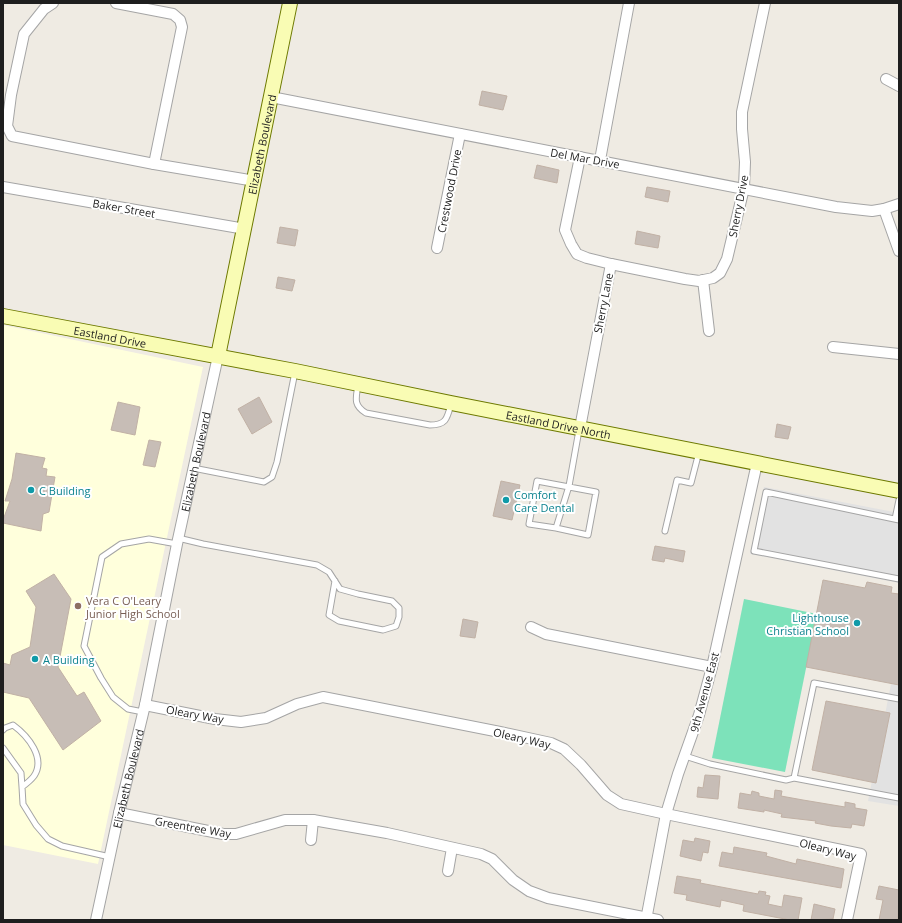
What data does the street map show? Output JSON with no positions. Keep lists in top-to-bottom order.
{
  "streets": {
    "main road": ["Elizabeth Boulevard", "Eastland Drive", "Eastland Drive North"],
    "street": [
      "Del Mar Drive",
      "Crestwood Drive",
      "Sherry Drive",
      "Baker Street",
      "Sherry Lane",
      "9th Avenue East",
      "Oleary Way",
      "Greentree Way"
    ]
  },
  "crossings": [
    ["Elizabeth Boulevard", "Del Mar Drive"],
    ["Elizabeth Boulevard", "Baker Street"],
    ["Elizabeth Boulevard", "Eastland Drive"],
    ["Elizabeth Boulevard", "Eastland Drive North"],
    ["Elizabeth Boulevard", "Oleary Way"],
    ["Elizabeth Boulevard", "Greentree Way"],
    ["Del Mar Drive", "Crestwood Drive"],
    ["Del Mar Drive", "Sherry Drive"],
    ["Del Mar Drive", "Sherry Lane"],
    ["Sherry Drive", "Sherry Lane"],
    ["Sherry Lane", "Eastland Drive North"],
    ["Eastland Drive", "Eastland Drive North"],
    ["Eastland Drive North", "9th Avenue East"],
    ["9th Avenue East", "Oleary Way"],
    ["9th Avenue East", "Greentree Way"]
  ],
  "places": [
    "C Building",
    "Comfort Care Dental",
    "Vera C O'Leary Junior High School",
    "Lighthouse Christian School",
    "A Building"
  ]
}
